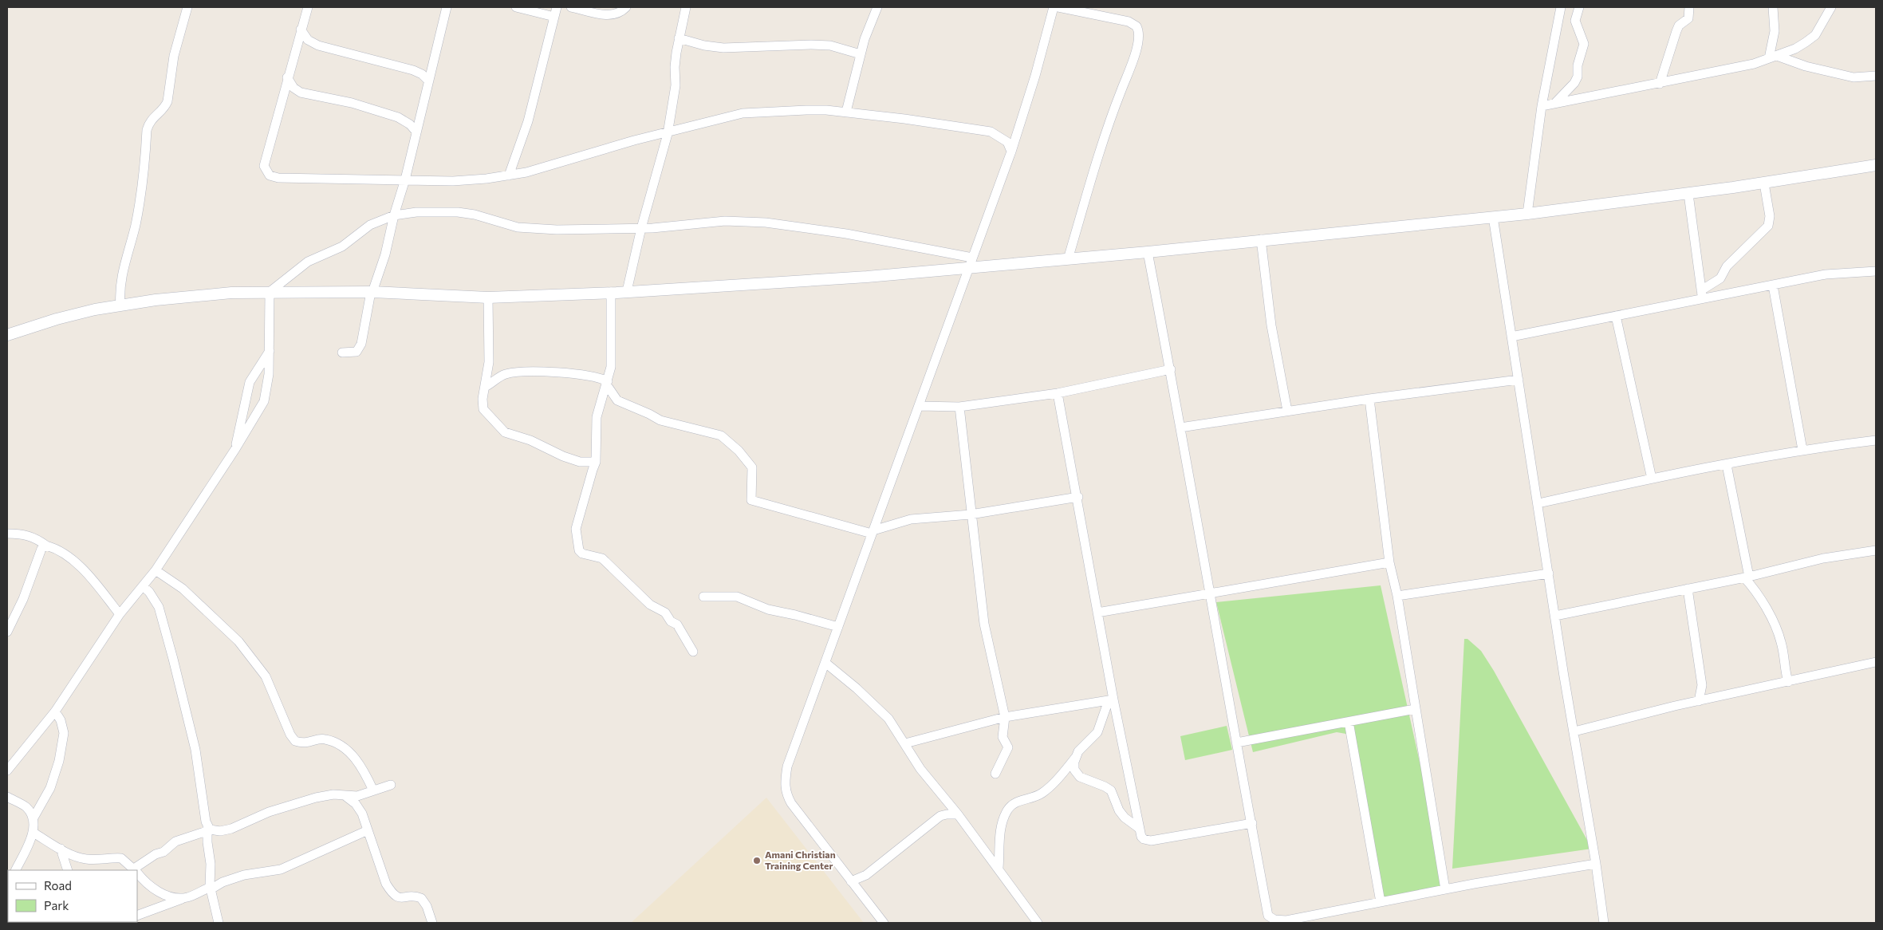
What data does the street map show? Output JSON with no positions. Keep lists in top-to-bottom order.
{
  "places": ["Amani Christian Training Center"],
  "legend": ["Road", "Park"]
}
